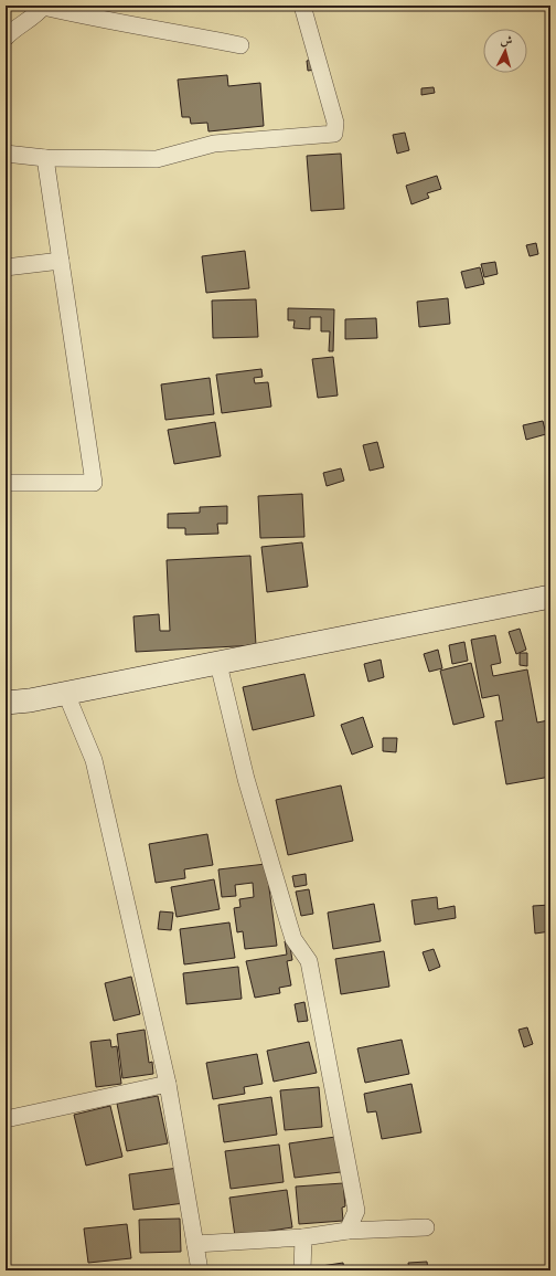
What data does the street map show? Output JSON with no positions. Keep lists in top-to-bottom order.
{
  "north": "top"
}
